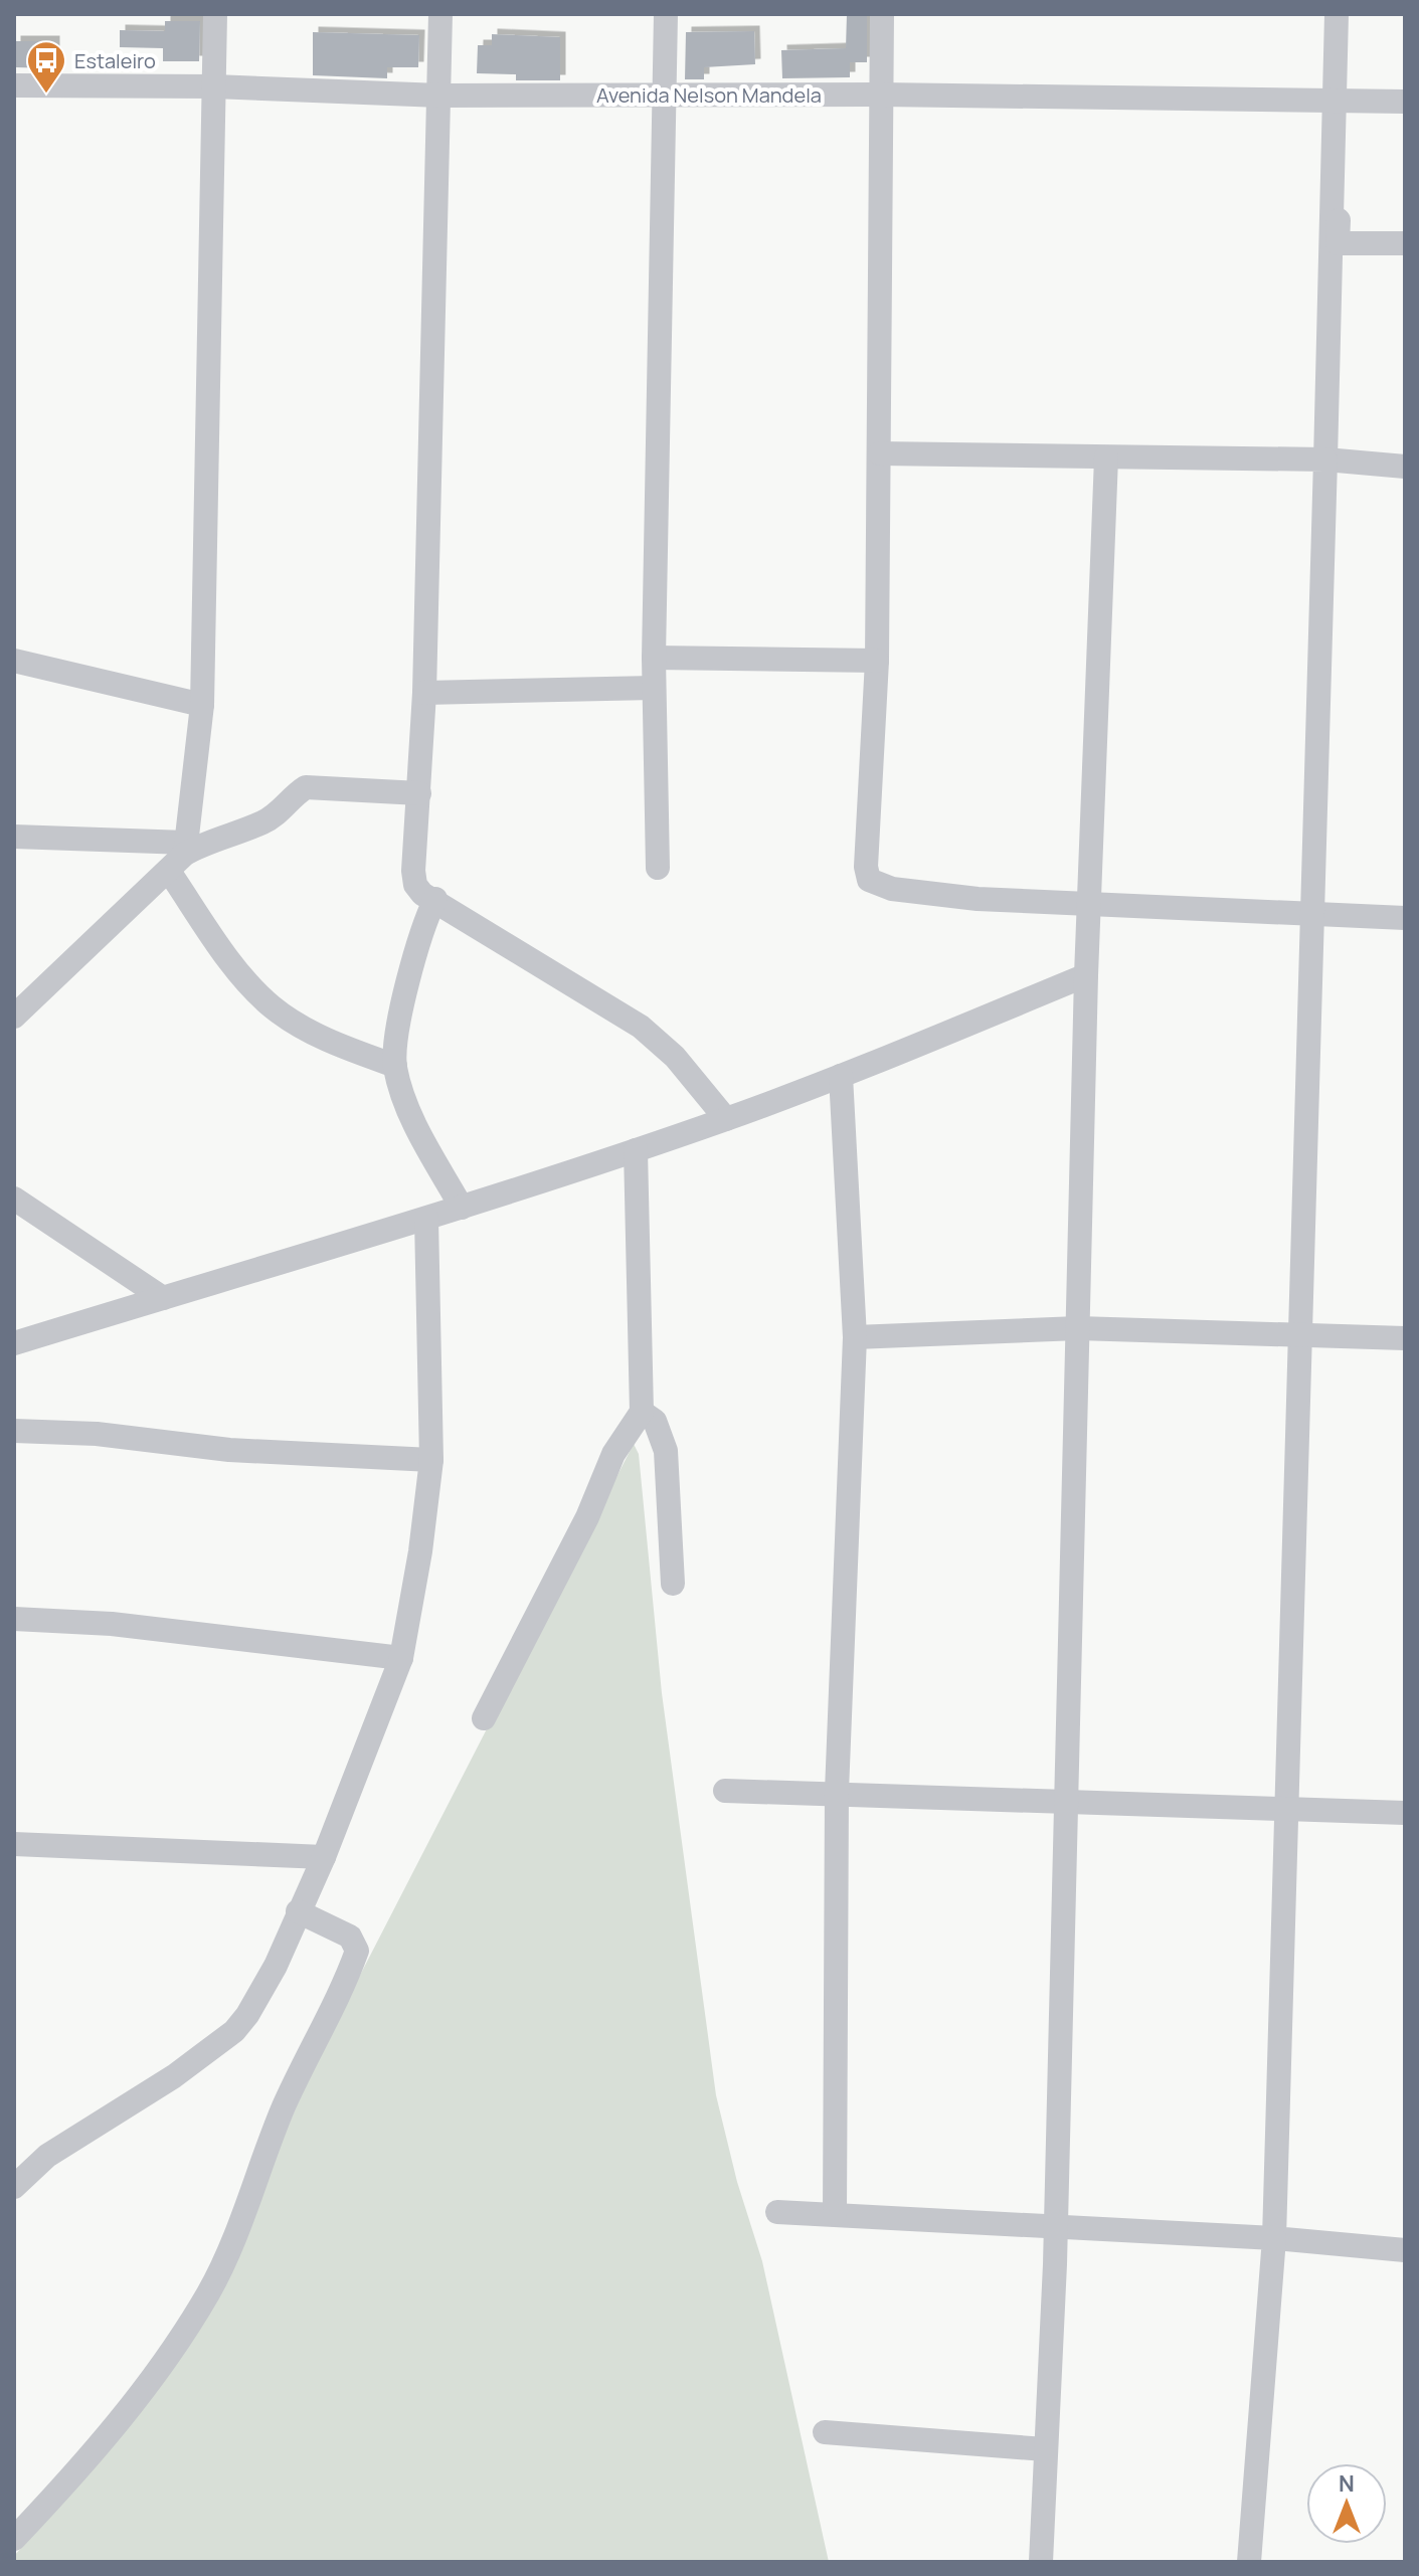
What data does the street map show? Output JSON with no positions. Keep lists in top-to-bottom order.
{
  "streets": {
    "street": ["Avenida Nelson Mandela"]
  },
  "places": {
    "bus stop": ["Estaleiro"]
  },
  "north": "top"
}
